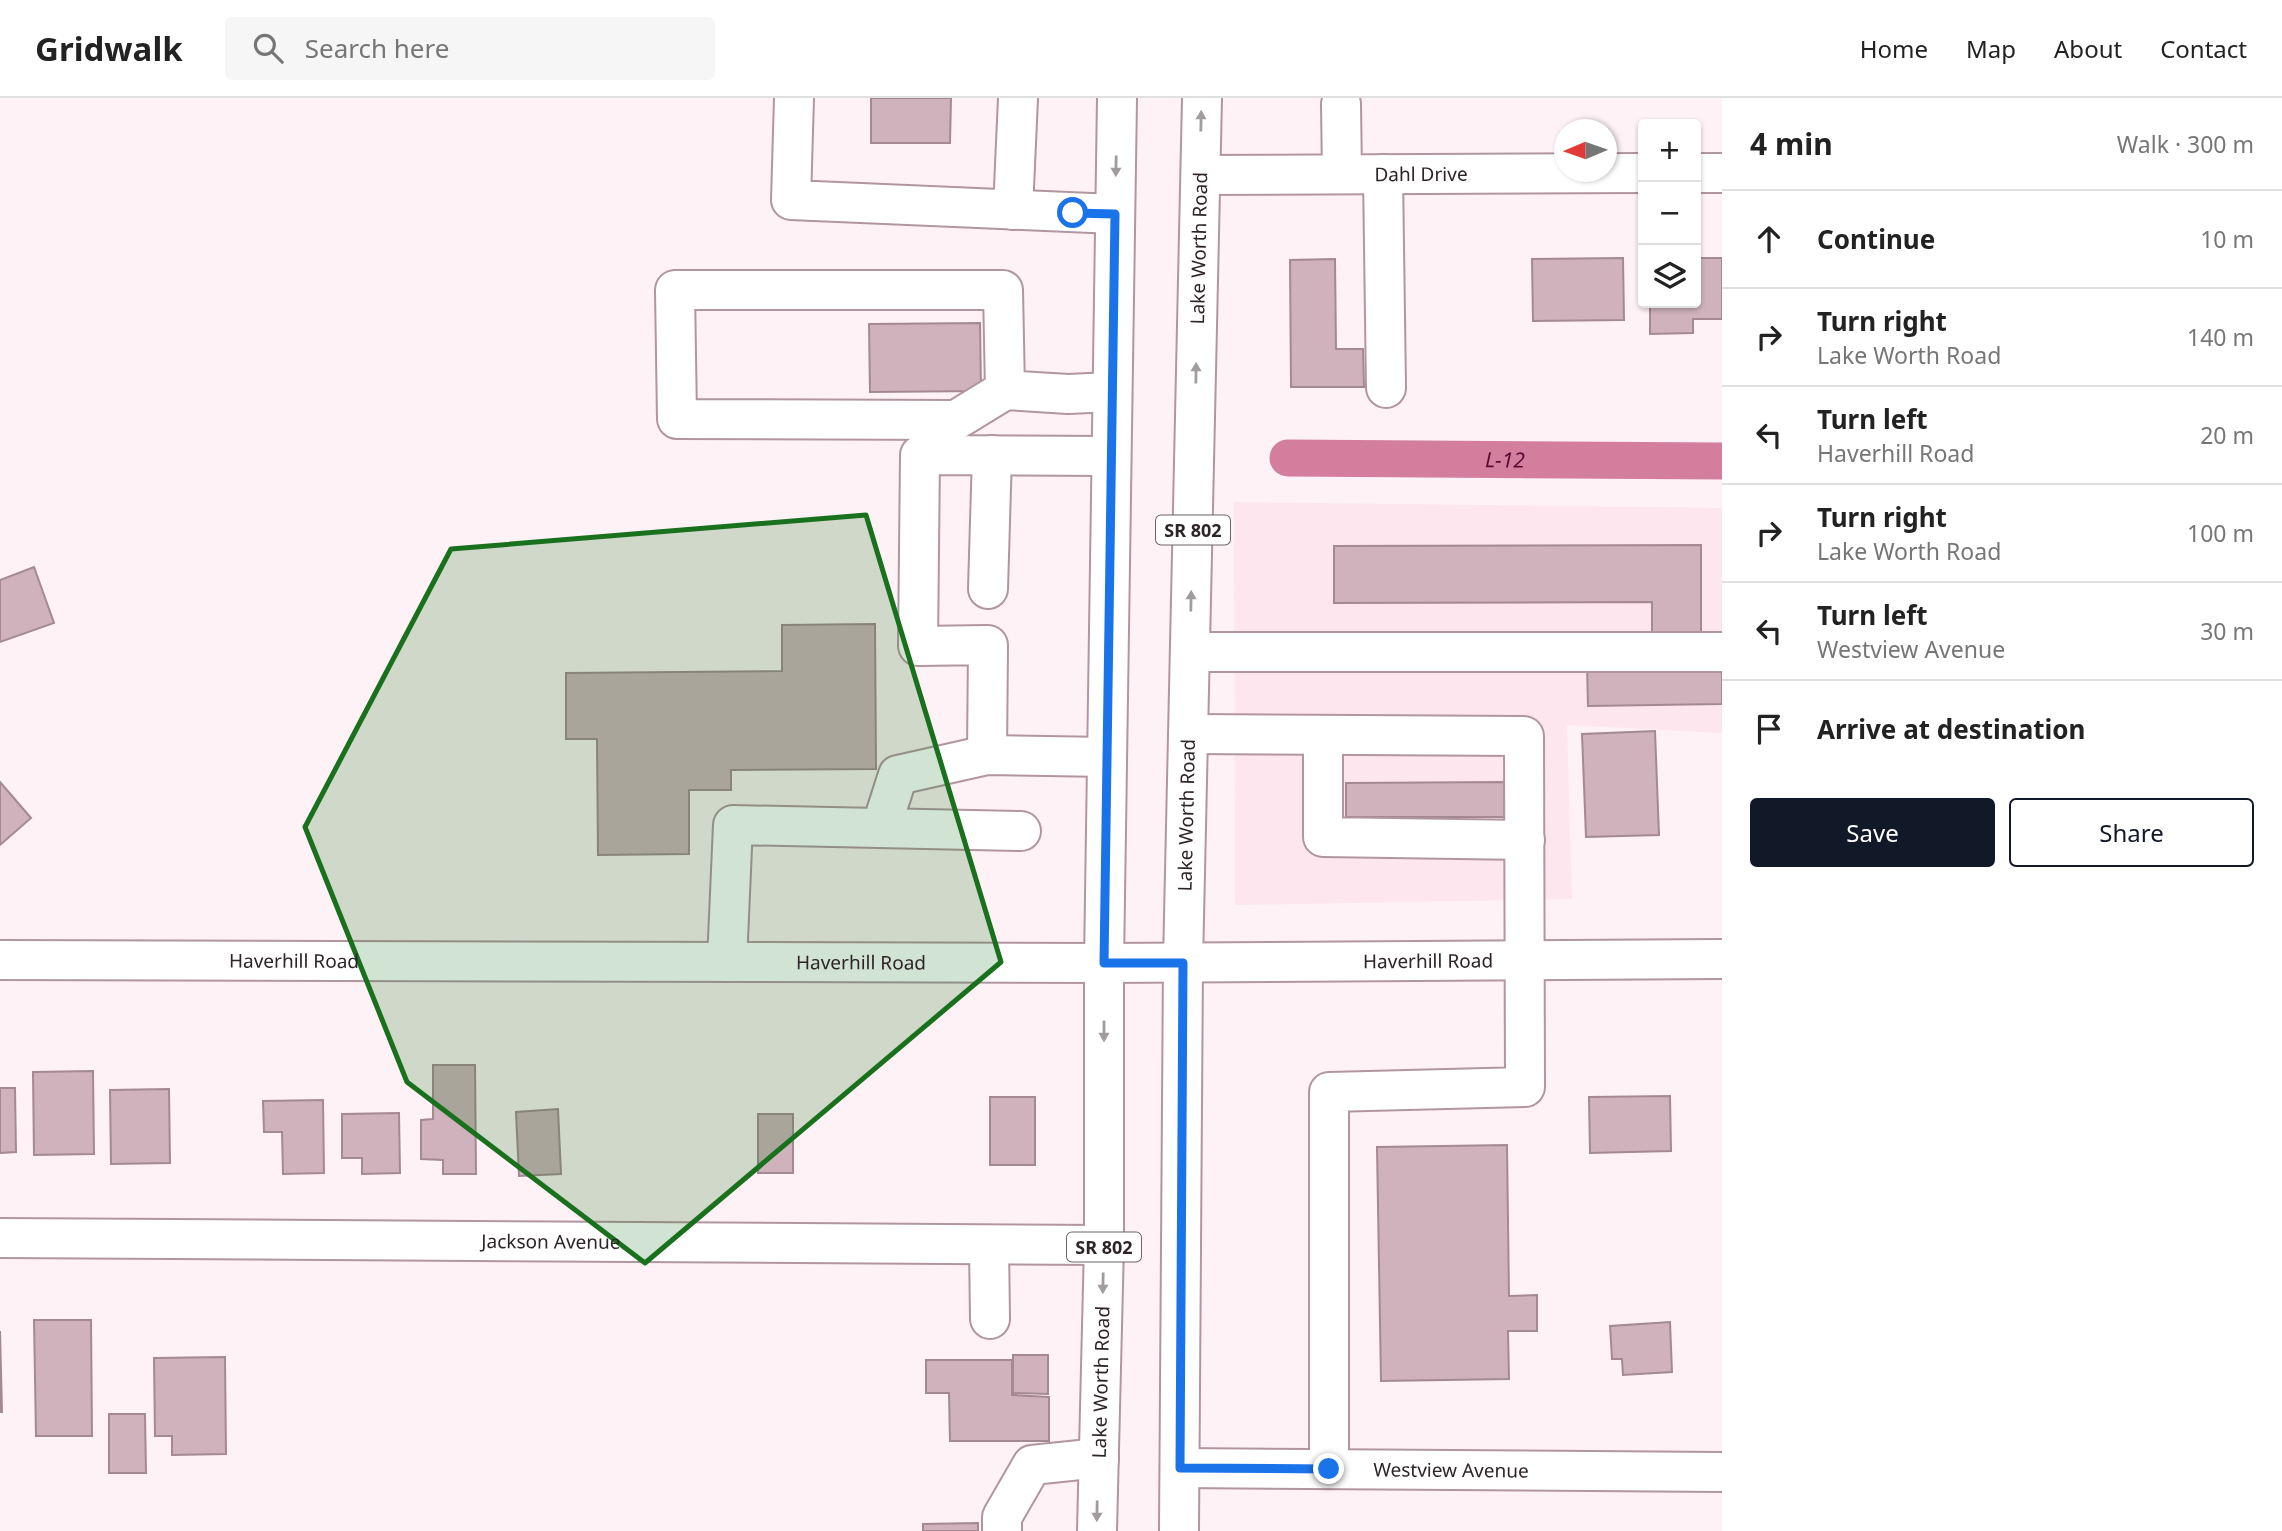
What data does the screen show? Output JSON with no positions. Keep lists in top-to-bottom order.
{
  "streets": {
    "street": [
      "Dahl Drive",
      "Lake Worth Road",
      "SR 802",
      "Haverhill Road",
      "Jackson Avenue",
      "Westview Avenue"
    ]
  },
  "crossings": [
    ["Dahl Drive", "Lake Worth Road"],
    ["Lake Worth Road", "Haverhill Road"],
    ["Lake Worth Road", "Jackson Avenue"],
    ["Lake Worth Road", "Westview Avenue"]
  ],
  "water": ["L-12"],
  "north": "left",
  "page": {
    "header": "Gridwalk",
    "search": "Search here",
    "nav": [
      "Home",
      "Map",
      "About",
      "Contact"
    ],
    "heading": ["4 min", "Walk · 300 m"],
    "map_buttons": ["+", "−"],
    "list": [
      ["Continue", "10 m"],
      ["Turn right", "Lake Worth Road", "140 m"],
      ["Turn left", "Haverhill Road", "20 m"],
      ["Turn right", "Lake Worth Road", "100 m"],
      ["Turn left", "Westview Avenue", "30 m"],
      "Arrive at destination"
    ],
    "buttons": ["Save", "Share"]
  }
}
